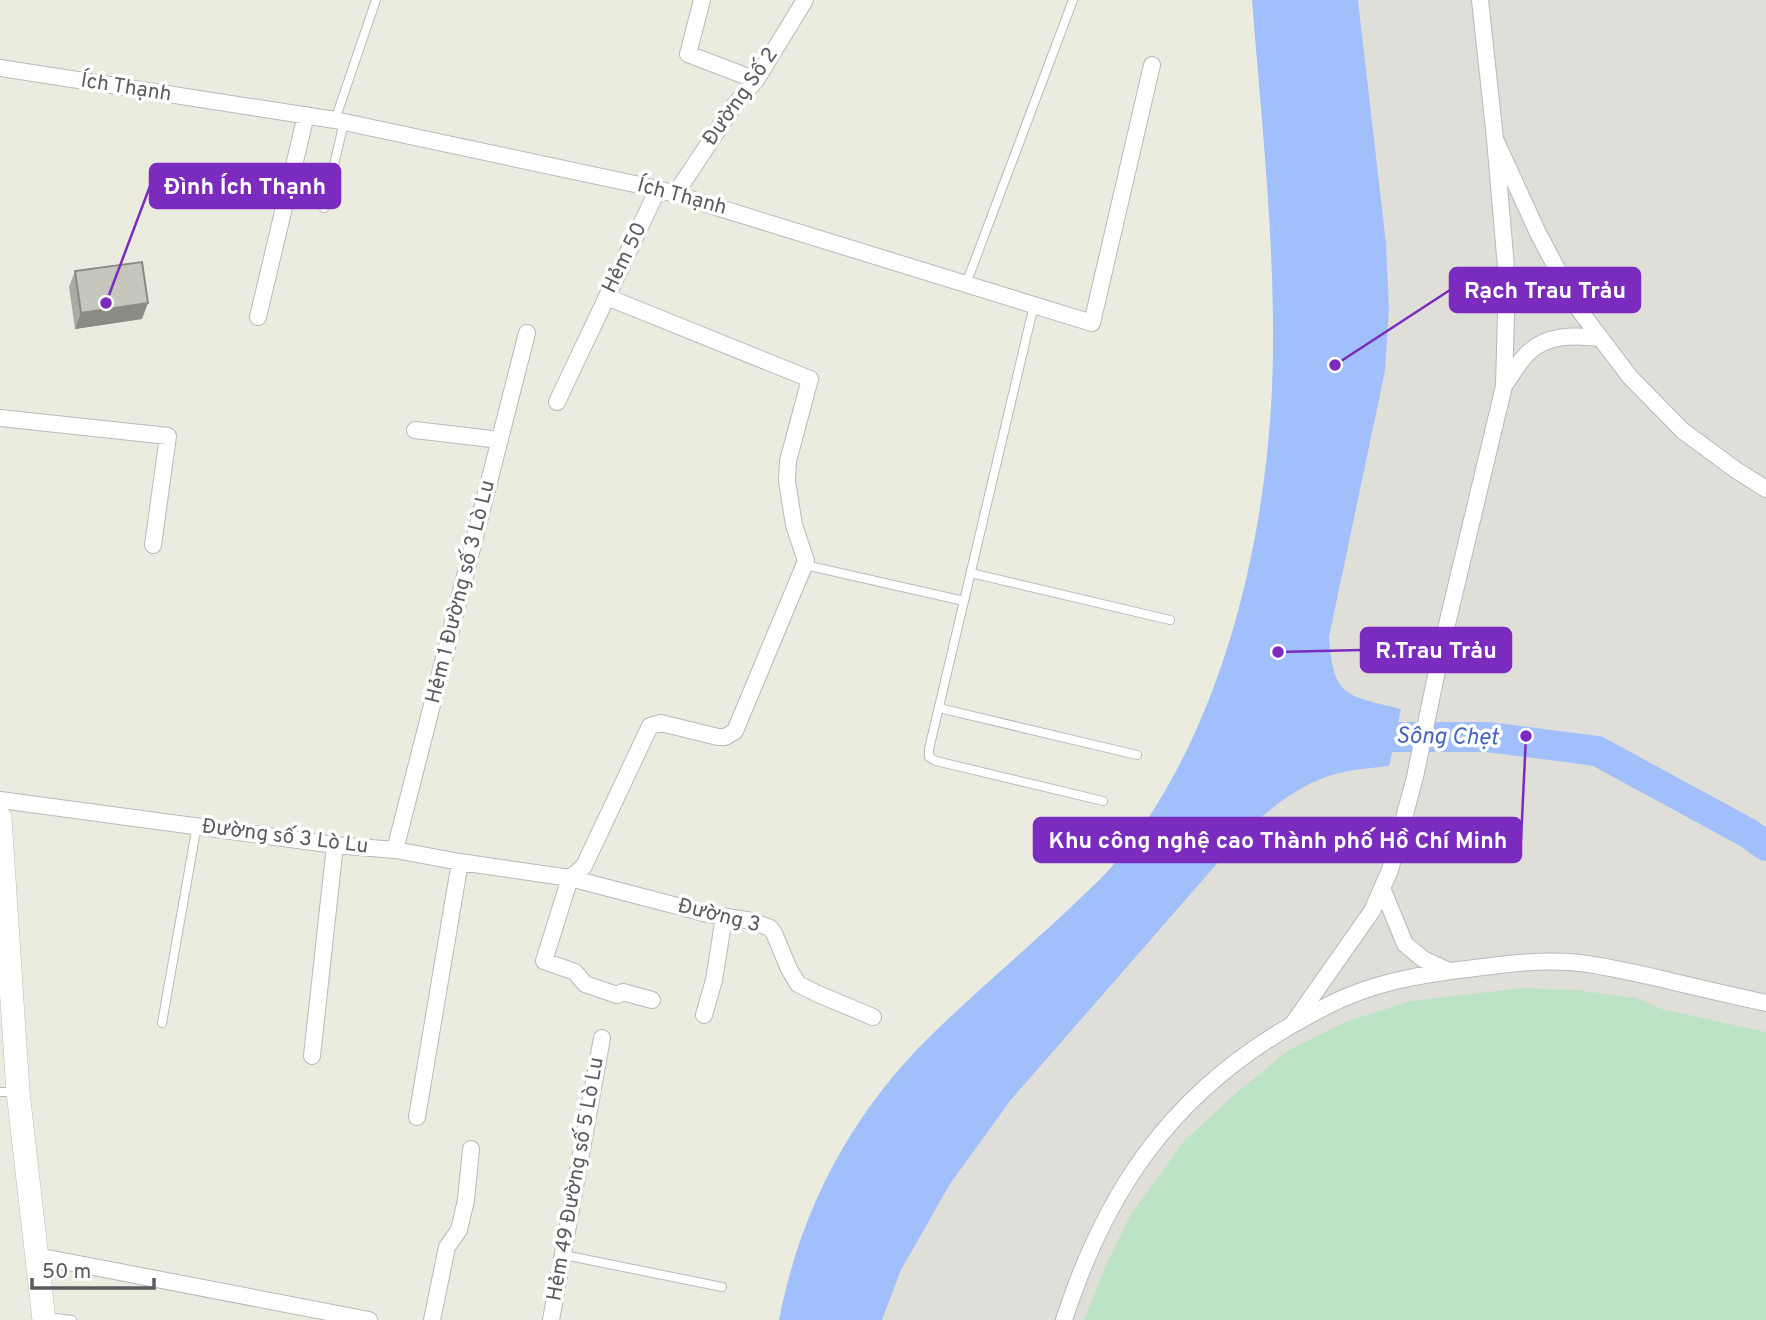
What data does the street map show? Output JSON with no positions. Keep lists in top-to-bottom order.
{
  "streets": {
    "street": [
      "Ích Thạnh",
      "Đường Số 2",
      "Hẻm 50",
      "Hẻm 1 Đường số 3 Lò Lu",
      "Đường số 3 Lò Lu",
      "Đường 3",
      "Hẻm 49 Đường số 5 Lò Lu"
    ]
  },
  "crossings": [
    ["Ích Thạnh", "Đường Số 2"],
    ["Ích Thạnh", "Hẻm 50"],
    ["Hẻm 1 Đường số 3 Lò Lu", "Đường số 3 Lò Lu"],
    ["Đường số 3 Lò Lu", "Đường 3"]
  ],
  "water": ["Sông Chẹt"],
  "places": [
    "Đình Ích Thạnh",
    "Rạch Trau Trảu",
    "R.Trau Trảu",
    "Khu công nghệ cao Thành phố Hồ Chí Minh"
  ],
  "scale_bar": "50 m"
}
